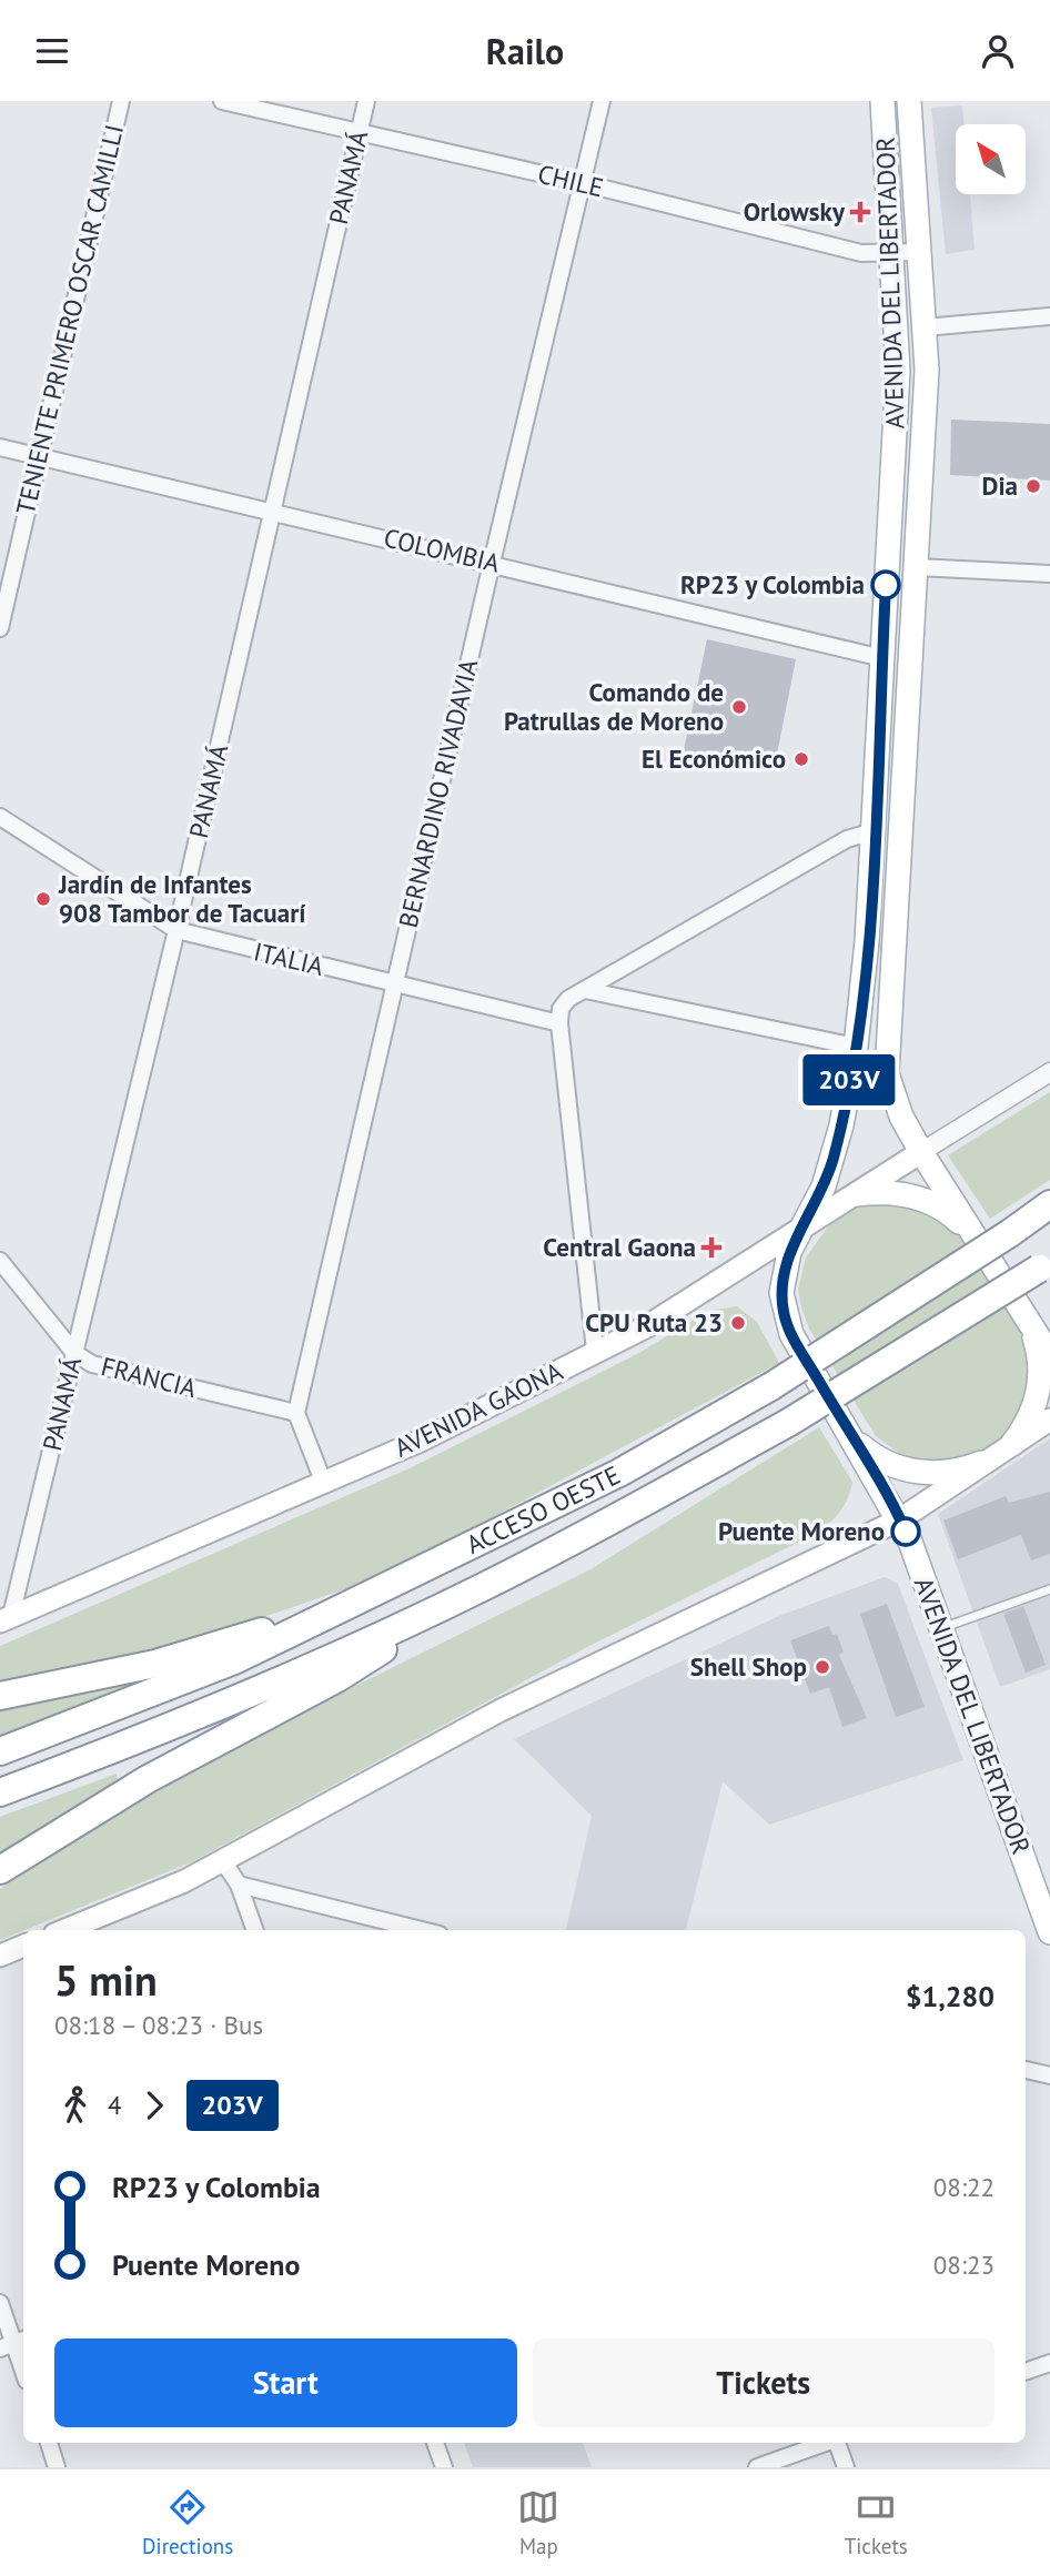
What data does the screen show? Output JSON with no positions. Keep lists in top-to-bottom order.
{
  "streets": {
    "highway": ["ACCESO OESTE"],
    "main road": ["AVENIDA DEL LIBERTADOR", "AVENIDA GAONA"],
    "street": [
      "PANAMÁ",
      "CHILE",
      "TENIENTE PRIMERO OSCAR CAMILLI",
      "COLOMBIA",
      "BERNARDINO RIVADAVIA",
      "ITALIA",
      "FRANCIA"
    ]
  },
  "crossings": [
    ["PANAMÁ", "CHILE"],
    ["PANAMÁ", "COLOMBIA"],
    ["PANAMÁ", "ITALIA"],
    ["PANAMÁ", "FRANCIA"],
    ["PANAMÁ", "AVENIDA GAONA"],
    ["CHILE", "AVENIDA DEL LIBERTADOR"],
    ["CHILE", "BERNARDINO RIVADAVIA"],
    ["AVENIDA DEL LIBERTADOR", "COLOMBIA"],
    ["AVENIDA DEL LIBERTADOR", "AVENIDA GAONA"],
    ["TENIENTE PRIMERO OSCAR CAMILLI", "COLOMBIA"],
    ["COLOMBIA", "BERNARDINO RIVADAVIA"],
    ["BERNARDINO RIVADAVIA", "ITALIA"],
    ["BERNARDINO RIVADAVIA", "FRANCIA"]
  ],
  "places": {
    "health": ["Orlowsky", "Central Gaona"],
    "other": [
      "Dia",
      "RP23 y Colombia",
      "Comando de Patrullas de Moreno",
      "El Económico",
      "Jardín de Infantes 908 Tambor de Tacuarí",
      "CPU Ruta 23",
      "Puente Moreno",
      "Shell Shop"
    ]
  },
  "lines": ["bus line 203V"],
  "north": "top left",
  "page": {
    "header": "Railo",
    "on_map": "203V",
    "heading": ["5 min", "08:18 – 08:23 · Bus", "$1,280"],
    "legs": ["4", "203V"],
    "list": [
      {
        "name": "RP23 y Colombia",
        "value": "08:22"
      },
      {
        "name": "Puente Moreno",
        "value": "08:23"
      }
    ],
    "buttons": ["Start", "Tickets"],
    "tabs": ["Directions", "Map", "Tickets"]
  }
}
